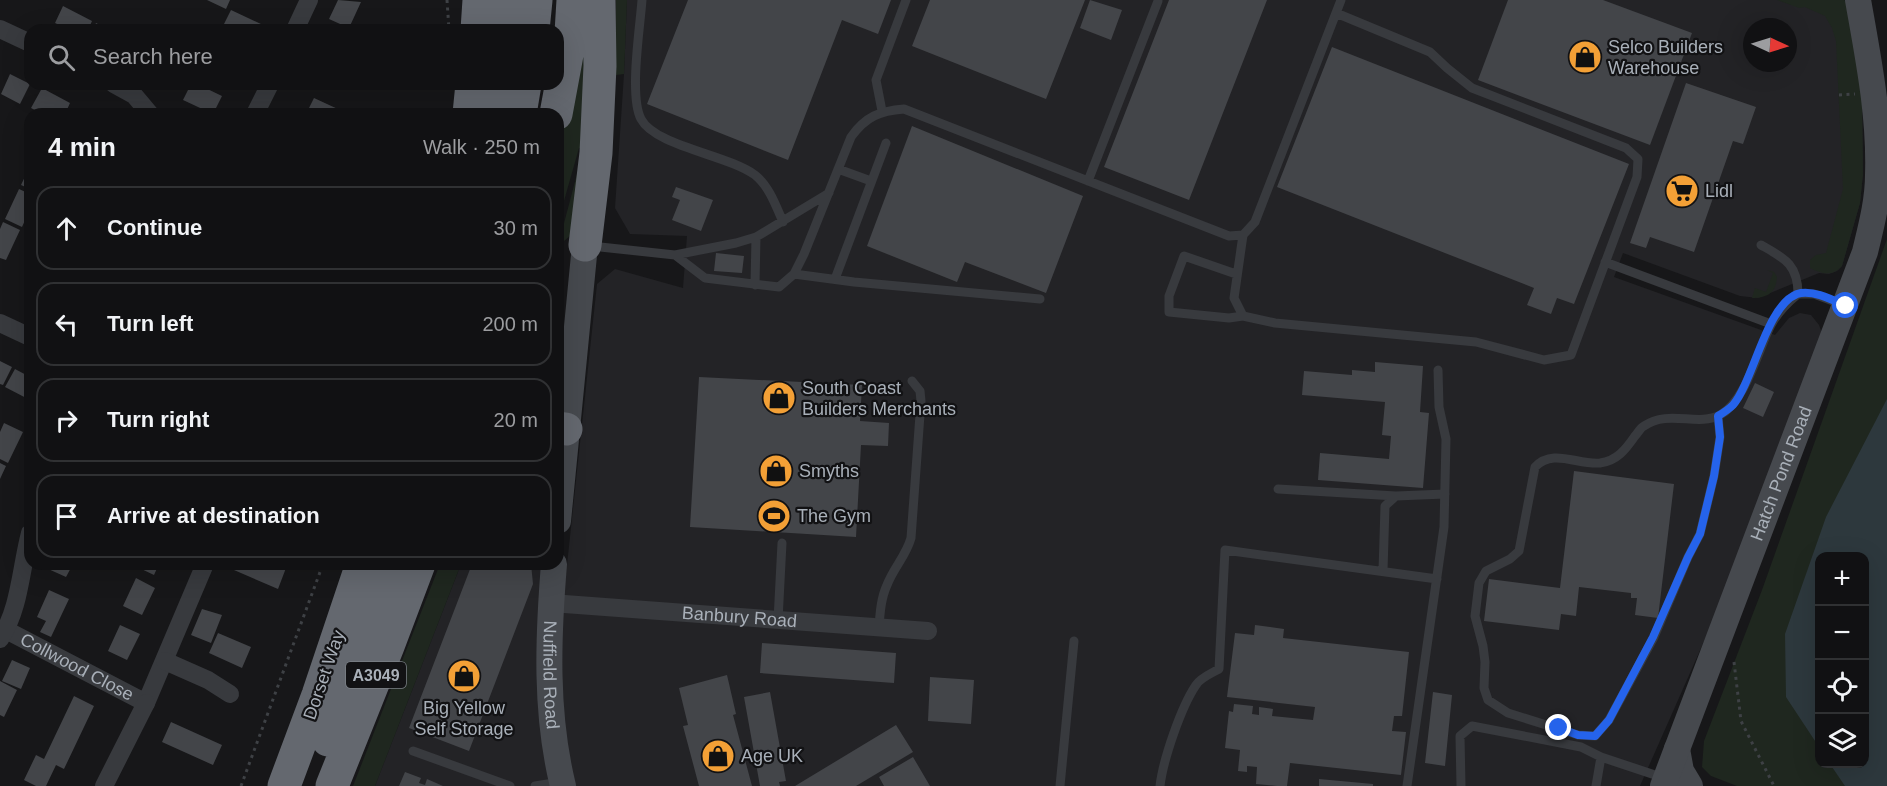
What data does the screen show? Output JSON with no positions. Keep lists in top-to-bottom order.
{
  "streets": {
    "highway": ["Dorset Way", "A3049"],
    "street": [
      "Hatch Pond Road",
      "Banbury Road",
      "Collwood Close",
      "Nuffield Road"
    ]
  },
  "crossings": [
    ["Banbury Road", "Nuffield Road"]
  ],
  "places": {
    "shop": [
      "Selco Builders Warehouse",
      "South Coast Builders Merchants",
      "Smyths",
      "Big Yellow Self Storage",
      "Age UK"
    ],
    "supermarket": ["Lidl"],
    "sports": ["The Gym"]
  },
  "north": "right",
  "page": {
    "search": "Search here",
    "heading": ["4 min", "Walk · 250 m"],
    "list": [
      ["Continue", "30 m"],
      ["Turn left", "200 m"],
      ["Turn right", "20 m"],
      "Arrive at destination"
    ],
    "map_buttons": ["+", "−"]
  }
}
